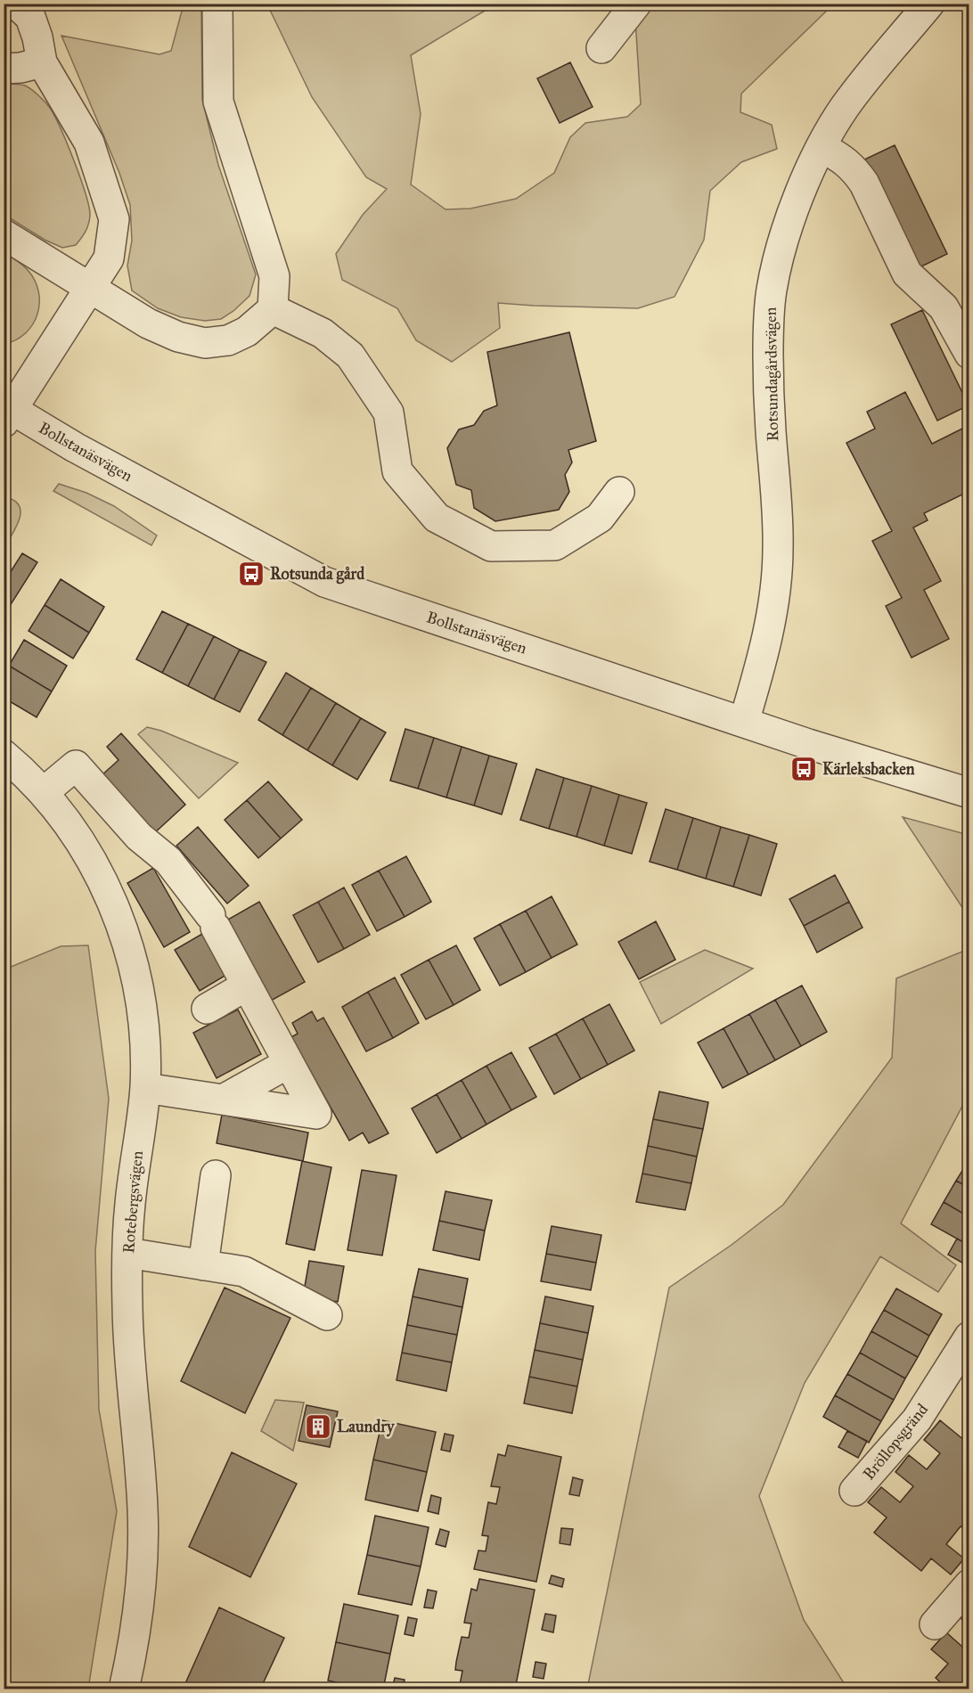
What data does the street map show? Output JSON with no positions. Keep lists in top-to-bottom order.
{
  "streets": {
    "street": [
      "Rotsundagårdsvägen",
      "Bollstanäsvägen",
      "Rotebergsvägen",
      "Bröllopsgränd"
    ]
  },
  "crossings": [
    ["Rotsundagårdsvägen", "Bollstanäsvägen"]
  ],
  "places": {
    "bus stop": ["Rotsunda gård", "Kärleksbacken"],
    "building": ["Laundry"]
  }
}
